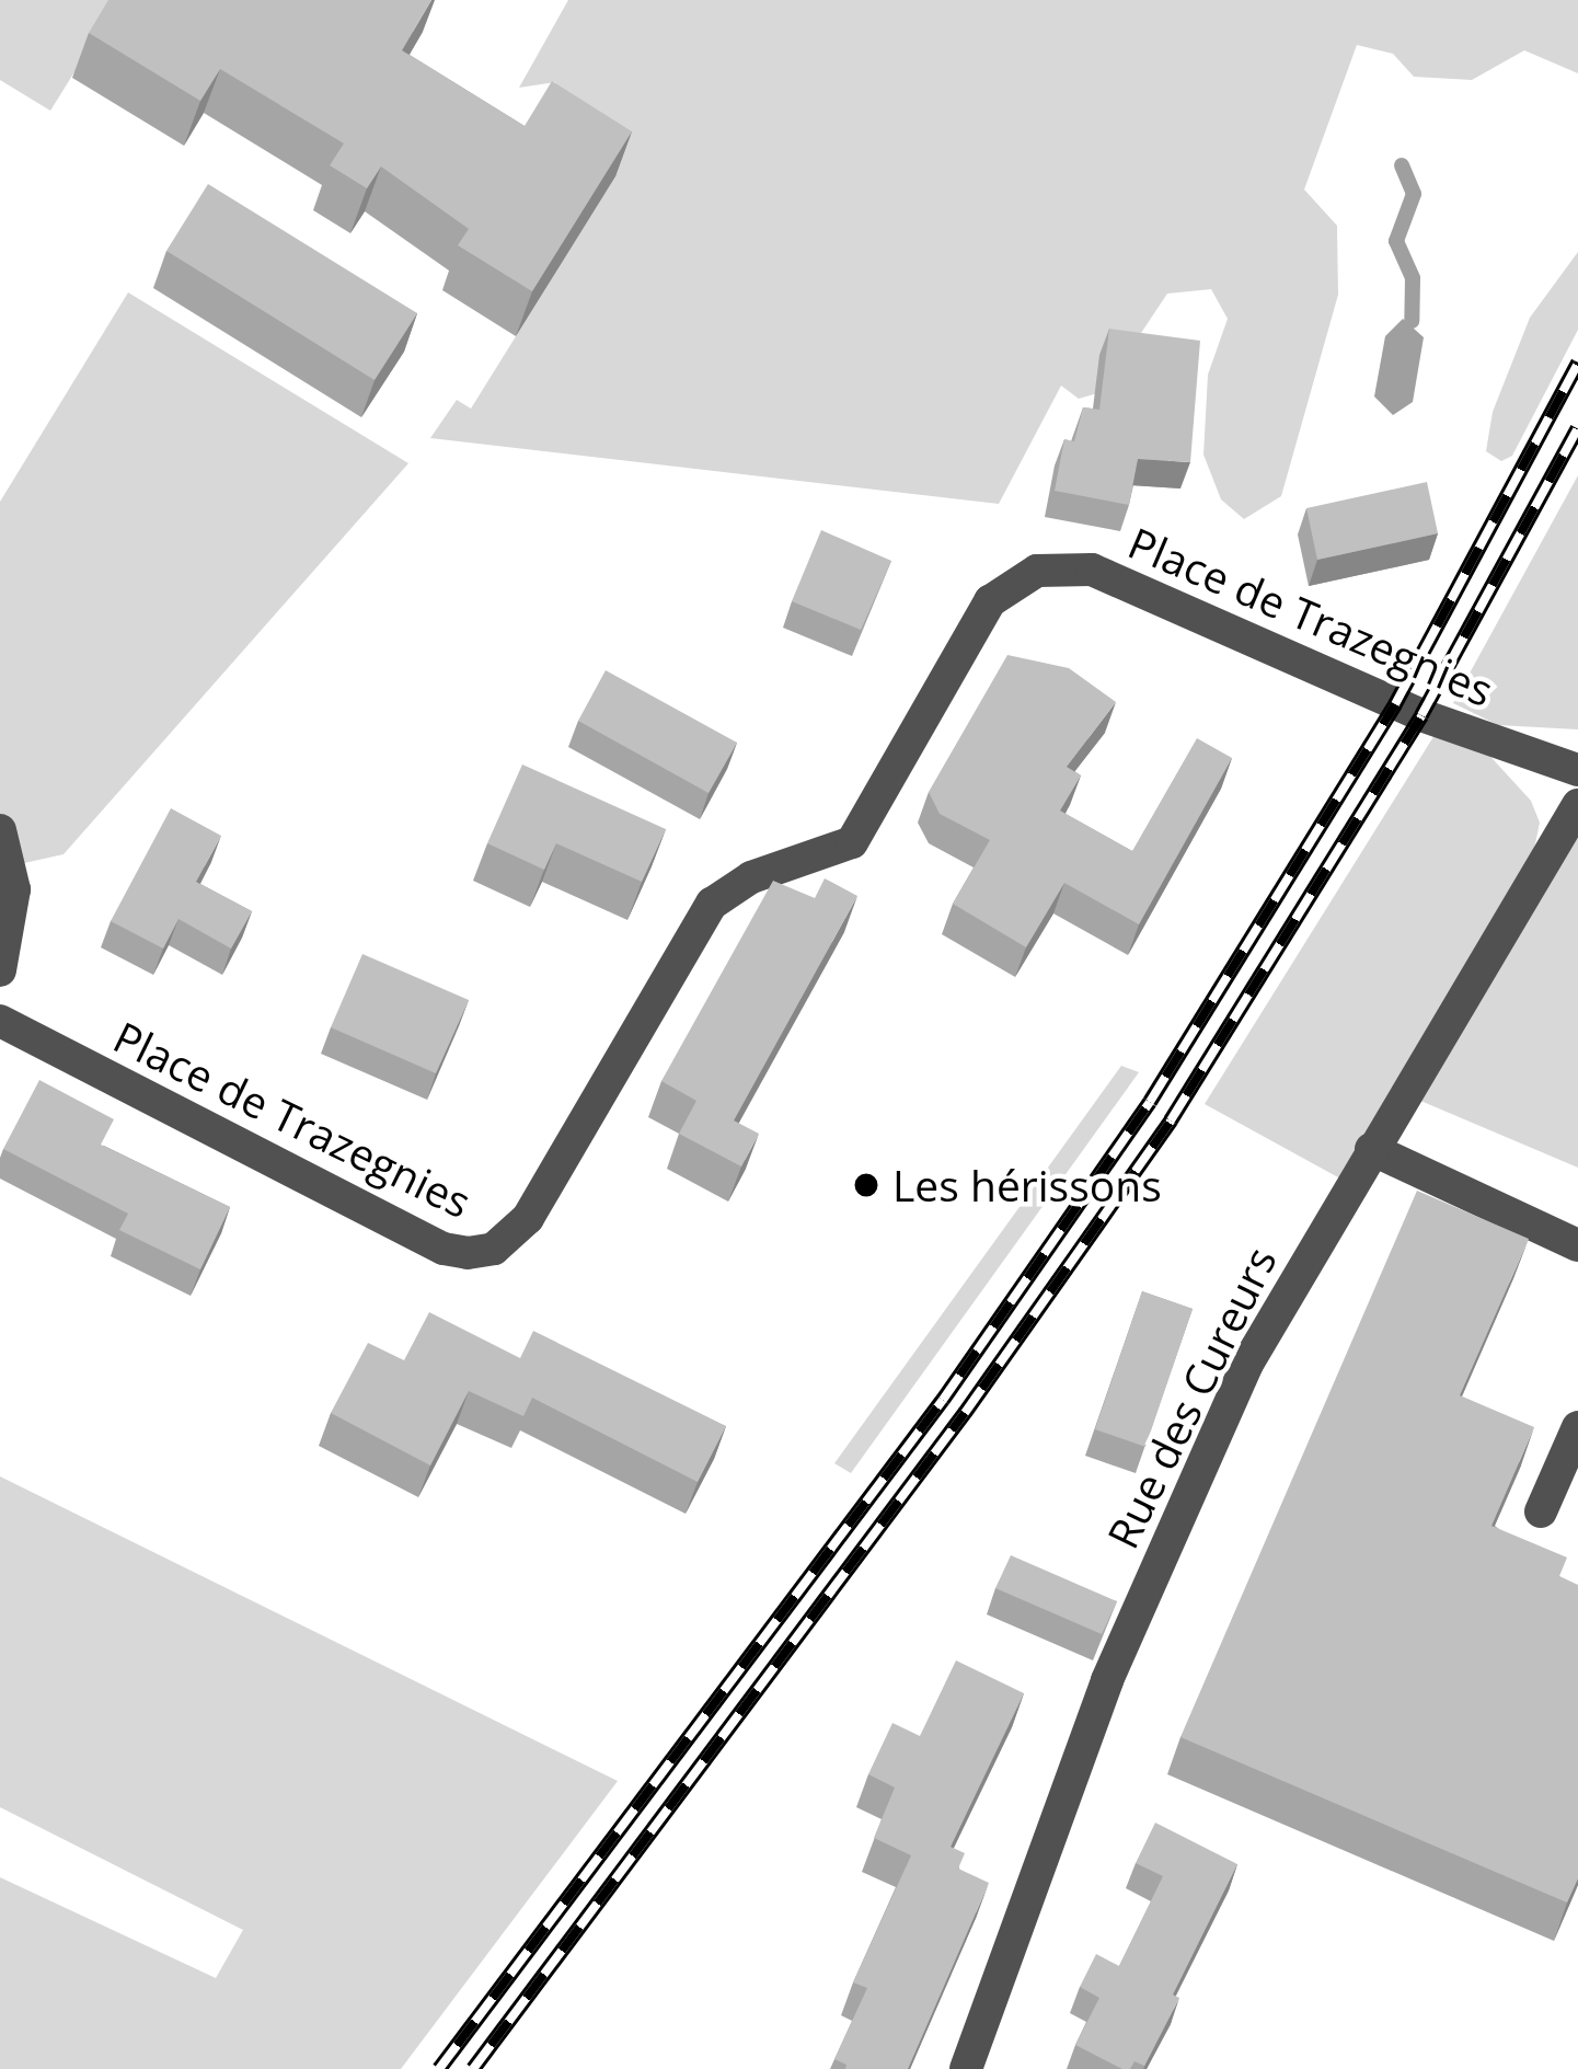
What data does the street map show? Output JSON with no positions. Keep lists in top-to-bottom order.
{
  "streets": {
    "street": ["Place de Trazegnies", "Rue des Cureurs"]
  },
  "places": ["Les hérissons"]
}
